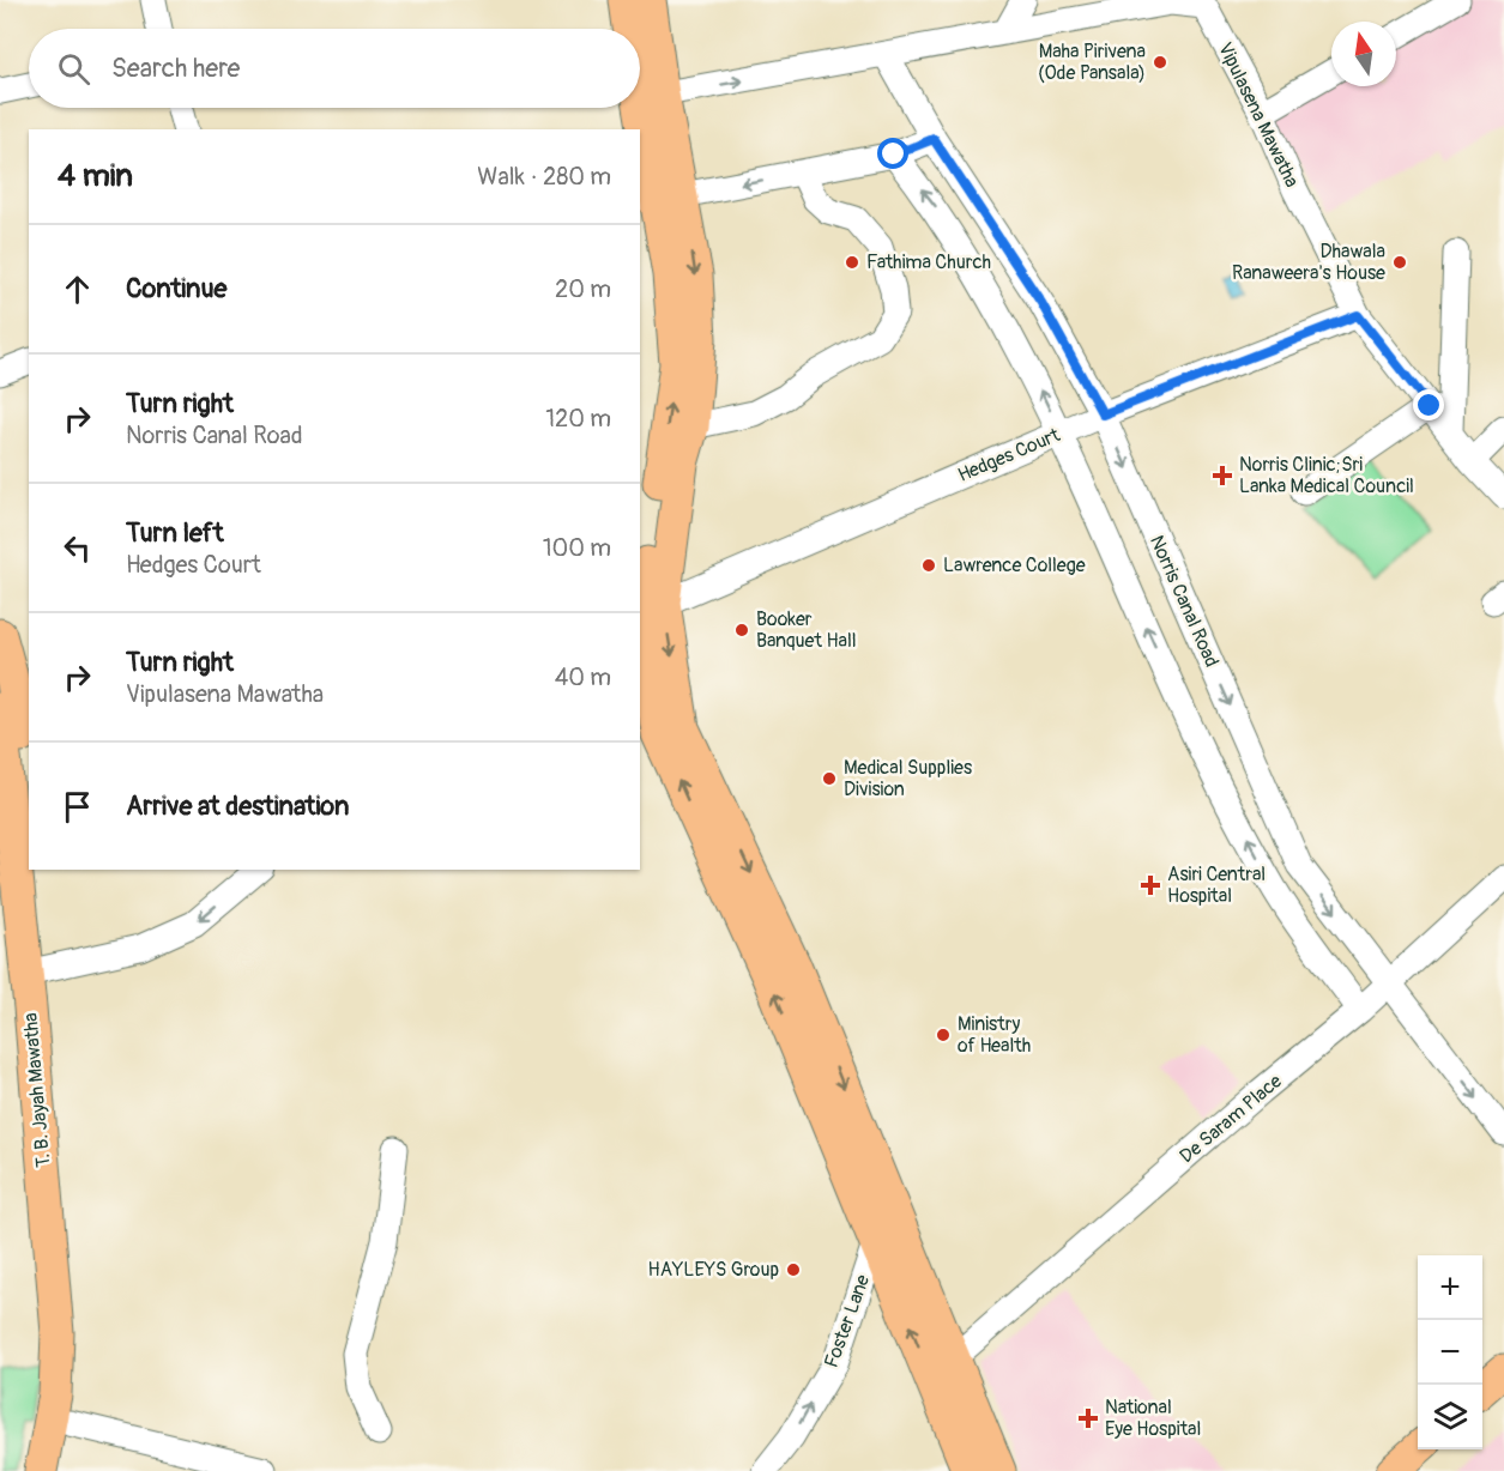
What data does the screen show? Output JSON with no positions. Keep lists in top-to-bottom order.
{
  "streets": {
    "main road": ["T. B. Jayah Mawatha"],
    "street": [
      "Vipulasena Mawatha",
      "Hedges Court",
      "Norris Canal Road",
      "De Saram Place",
      "Foster Lane"
    ]
  },
  "crossings": [
    ["Vipulasena Mawatha", "Hedges Court"],
    ["Vipulasena Mawatha", "Norris Canal Road"],
    ["Hedges Court", "Norris Canal Road"],
    ["Norris Canal Road", "De Saram Place"]
  ],
  "one_way": ["Foster Lane"],
  "places": {
    "other": [
      "Maha Pirivena (Ode Pansala)",
      "Fathima Church",
      "Dhawala Ranaweera's House",
      "Lawrence College",
      "Booker Banquet Hall",
      "Medical Supplies Division",
      "Ministry of Health",
      "HAYLEYS Group"
    ],
    "health": ["Norris Clinic;Sri Lanka Medical Council", "Asiri Central Hospital", "National Eye Hospital"]
  },
  "north": "top",
  "page": {
    "search": "Search here",
    "heading": ["4 min", "Walk · 280 m"],
    "list": [
      ["Continue", "20 m"],
      ["Turn right", "Norris Canal Road", "120 m"],
      ["Turn left", "Hedges Court", "100 m"],
      ["Turn right", "Vipulasena Mawatha", "40 m"],
      "Arrive at destination"
    ],
    "map_buttons": ["+", "−"]
  }
}
